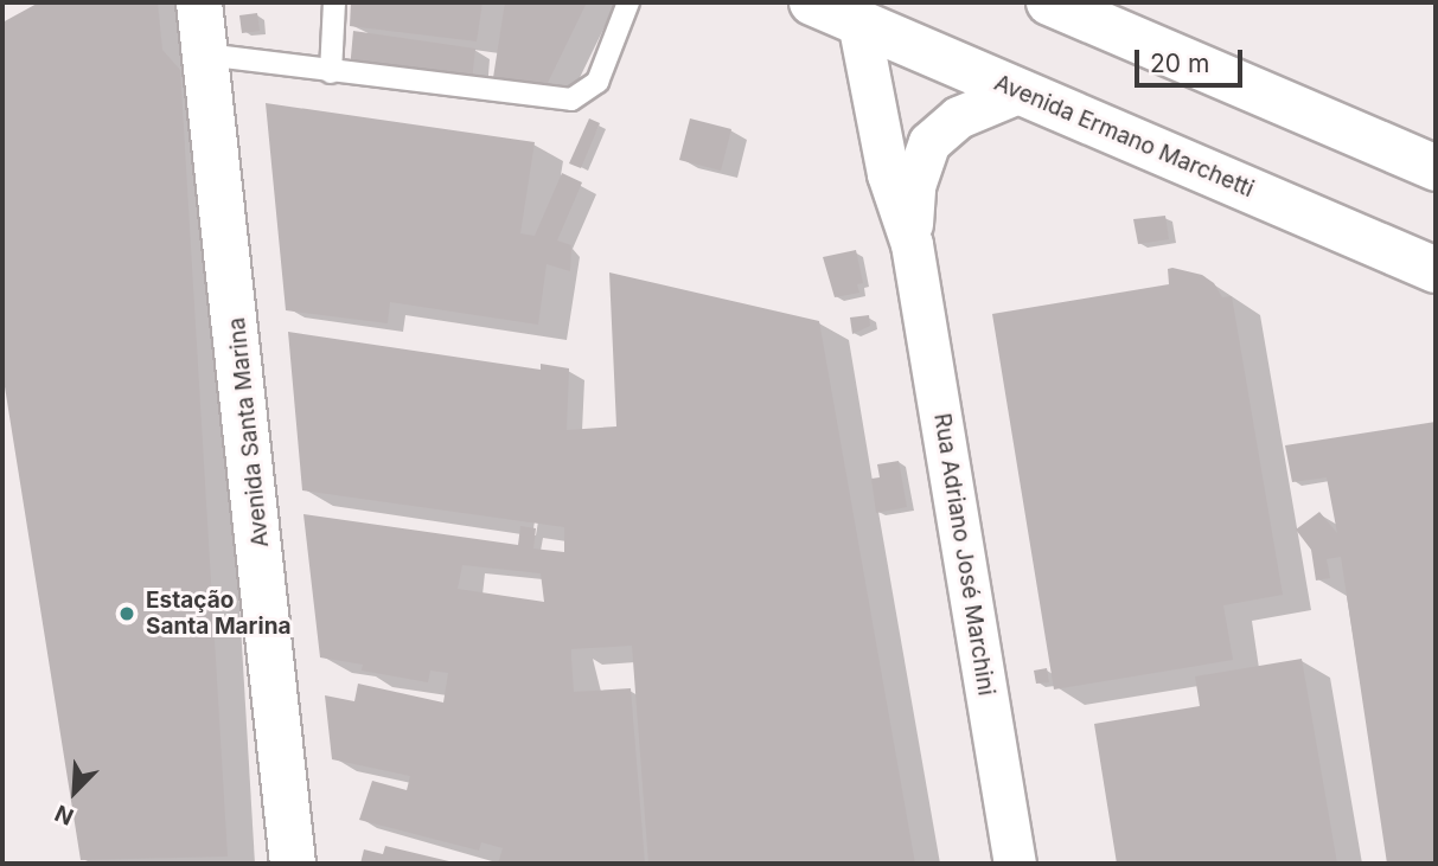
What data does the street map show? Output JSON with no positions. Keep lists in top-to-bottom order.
{
  "streets": {
    "main road": ["Avenida Ermano Marchetti", "Avenida Santa Marina"],
    "street": ["Rua Adriano José Marchini"]
  },
  "crossings": [
    ["Avenida Ermano Marchetti", "Rua Adriano José Marchini"]
  ],
  "places": ["Estação Santa Marina"],
  "scale_bar": "20 m",
  "north": "bottom left"
}
